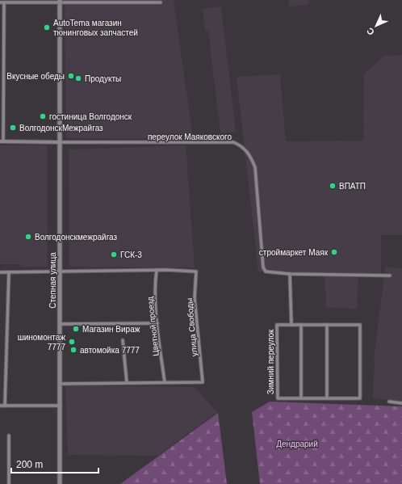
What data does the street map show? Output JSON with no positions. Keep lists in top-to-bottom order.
{
  "streets": {
    "main road": ["Степная улица"],
    "street": [
      "переулок Маяковского",
      "Цветной проезд",
      "улица Свободы",
      "Зимний переулок"
    ]
  },
  "crossings": [
    ["переулок Маяковского", "Степная улица"],
    ["Цветной проезд", "улица Свободы"]
  ],
  "parks": ["Дендрарий"],
  "places": [
    "AutoTema магазин тюнинговых запчастей",
    "Вкусные обеды",
    "Продукты",
    "гостиница Волгодонск",
    "ВолгодонскМежрайгаз",
    "ВПАТП",
    "Волгодонскмежрайгаз",
    "строймаркет Маяк",
    "ГСК-3",
    "Магазин Вираж",
    "шиномонтаж 7777",
    "автомойка 7777"
  ],
  "scale_bar": "200 m",
  "north": "bottom left"
}
